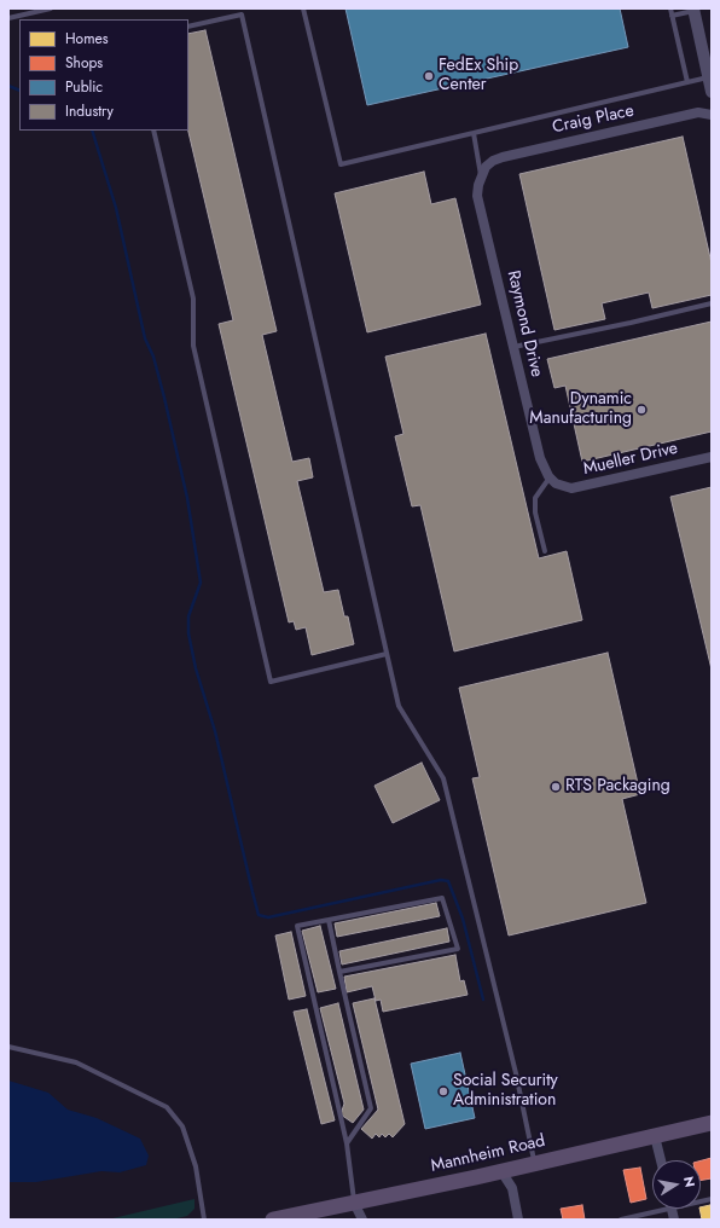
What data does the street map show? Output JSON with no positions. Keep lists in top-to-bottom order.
{
  "streets": {
    "main road": ["Mannheim Road"],
    "street": ["Craig Place", "Raymond Drive", "Mueller Drive"]
  },
  "crossings": [
    ["Craig Place", "Raymond Drive"],
    ["Raymond Drive", "Mueller Drive"]
  ],
  "places": [
    "FedEx Ship Center",
    "Dynamic Manufacturing",
    "RTS Packaging",
    "Social Security Administration"
  ],
  "legend": [
    "Homes",
    "Shops",
    "Public",
    "Industry"
  ],
  "north": "right"
}
